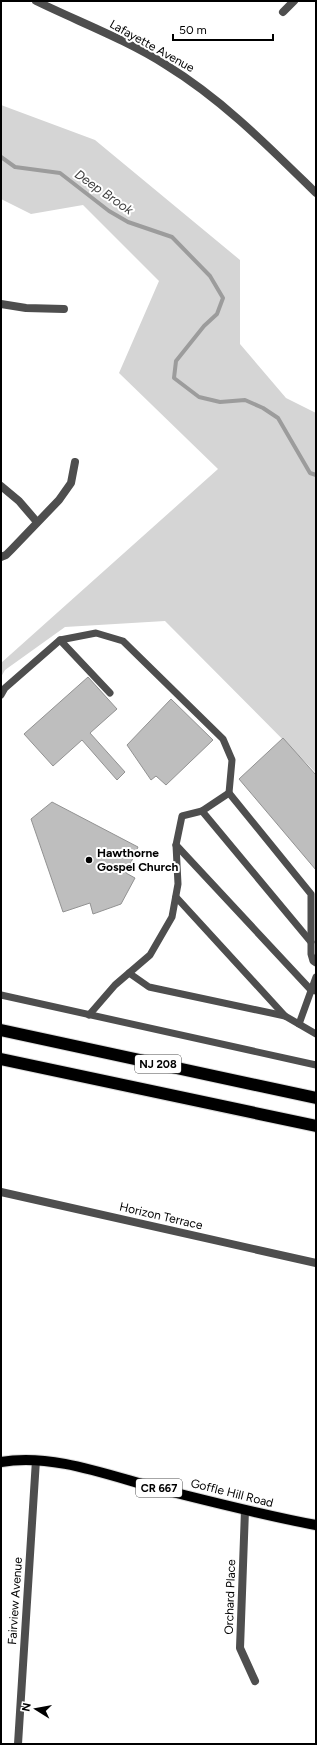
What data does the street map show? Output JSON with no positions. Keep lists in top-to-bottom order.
{
  "streets": {
    "highway": ["NJ 208"],
    "main road": ["CR 667", "Goffle Hill Road"],
    "street": [
      "Lafayette Avenue",
      "Horizon Terrace",
      "Orchard Place",
      "Fairview Avenue"
    ]
  },
  "crossings": [
    ["Goffle Hill Road", "Orchard Place"],
    ["Goffle Hill Road", "Fairview Avenue"]
  ],
  "water": ["Deep Brook"],
  "places": ["Hawthorne Gospel Church"],
  "scale_bar": "50 m",
  "north": "left"
}
